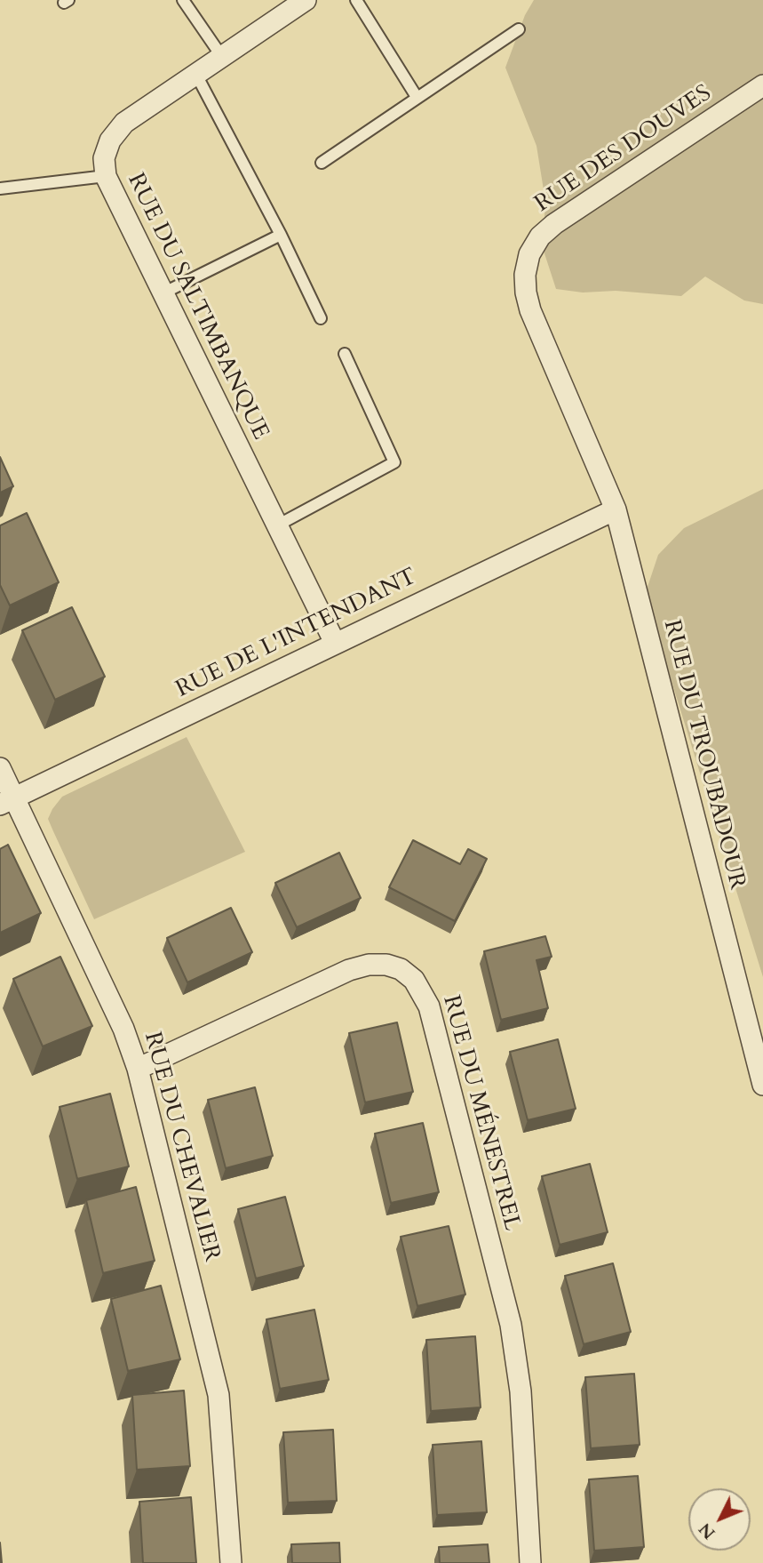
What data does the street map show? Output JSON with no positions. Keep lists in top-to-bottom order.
{
  "streets": {
    "street": [
      "RUE DES DOUVES",
      "RUE DU SALTIMBANQUE",
      "RUE DE L'INTENDANT",
      "RUE DU TROUBADOUR",
      "RUE DU MÉNESTREL",
      "RUE DU CHEVALIER"
    ]
  },
  "crossings": [
    ["RUE DES DOUVES", "RUE DE L'INTENDANT"],
    ["RUE DES DOUVES", "RUE DU TROUBADOUR"],
    ["RUE DU SALTIMBANQUE", "RUE DE L'INTENDANT"],
    ["RUE DE L'INTENDANT", "RUE DU TROUBADOUR"],
    ["RUE DE L'INTENDANT", "RUE DU CHEVALIER"],
    ["RUE DU MÉNESTREL", "RUE DU CHEVALIER"]
  ],
  "north": "bottom left"
}
